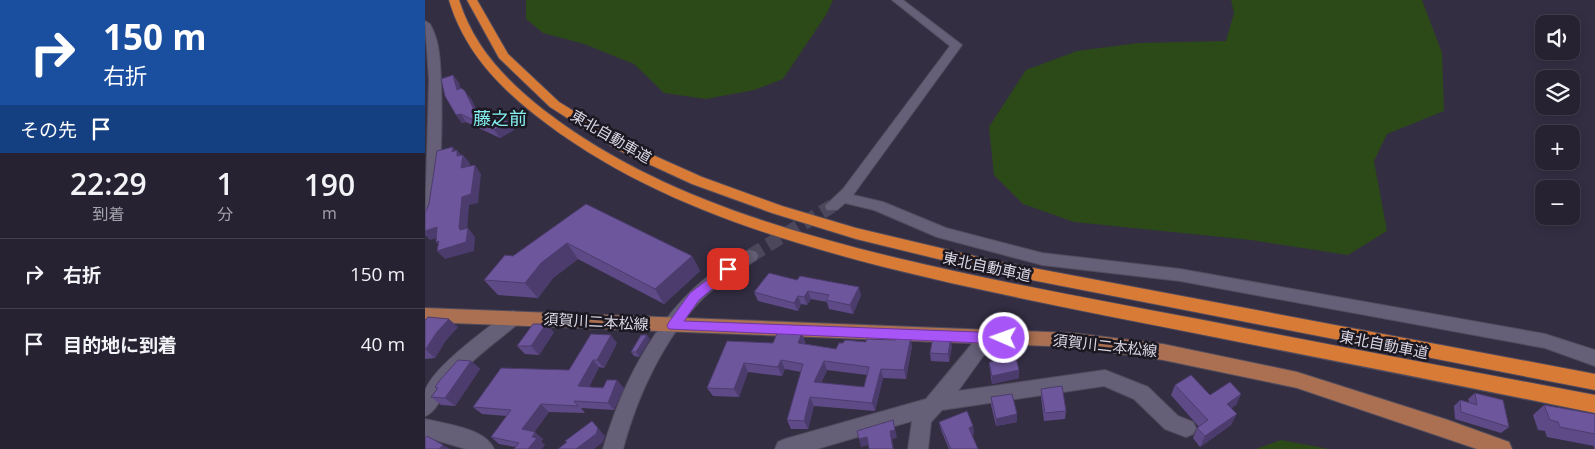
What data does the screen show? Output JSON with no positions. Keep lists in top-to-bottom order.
{
  "streets": {
    "highway": ["東北自動車道"],
    "main road": ["須賀川二本松線"]
  },
  "districts": ["藤之前"],
  "page": {
    "turn": ["150 m", "右折"],
    "map_buttons": ["+", "−"],
    "then": "その先",
    "eta": [
      "22:29",
      "到着",
      "1",
      "分",
      "190",
      "m"
    ],
    "list": [
      {
        "name": "右折",
        "value": "150 m"
      },
      {
        "name": "目的地に到着",
        "value": "40 m"
      }
    ]
  }
}
